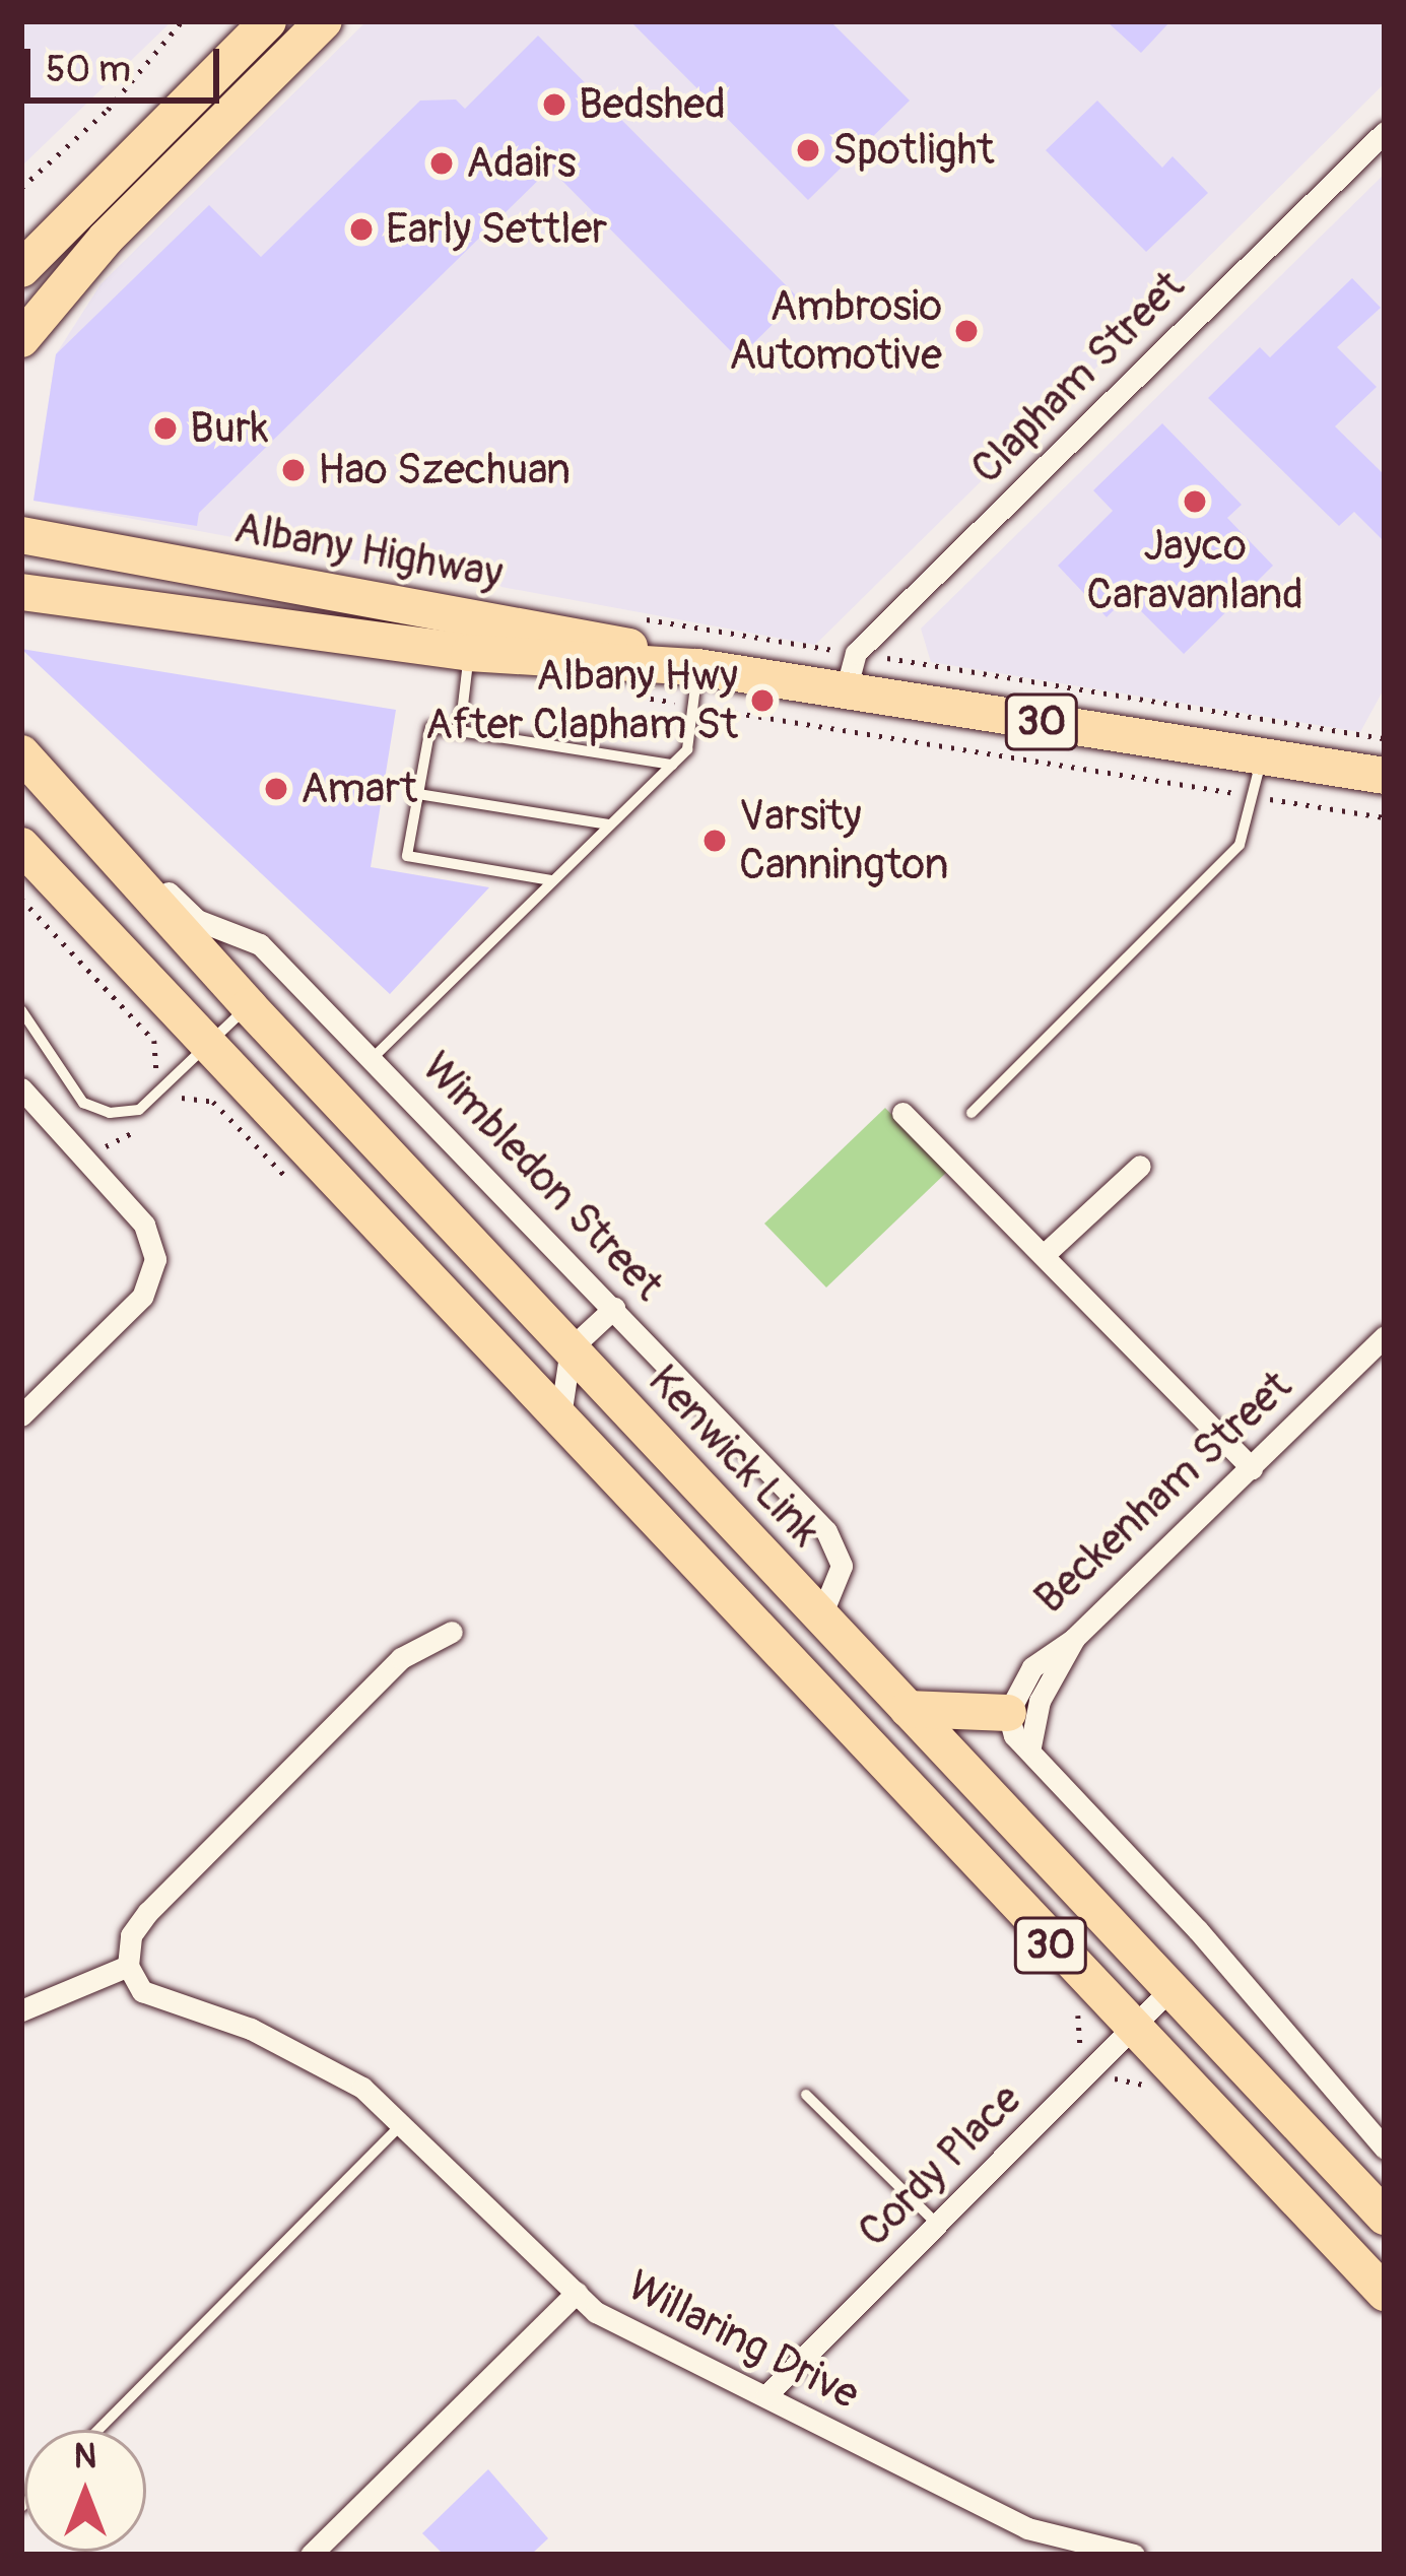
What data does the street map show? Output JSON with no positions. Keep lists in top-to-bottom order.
{
  "streets": {
    "main road": ["Albany Highway", "30", "Kenwick Link"],
    "street": [
      "Clapham Street",
      "Wimbledon Street",
      "Beckenham Street",
      "Cordy Place",
      "Willaring Drive"
    ]
  },
  "crossings": [
    ["30", "Cordy Place"],
    ["Wimbledon Street", "Kenwick Link"],
    ["Kenwick Link", "Cordy Place"],
    ["Cordy Place", "Willaring Drive"]
  ],
  "places": [
    "Bedshed",
    "Spotlight",
    "Adairs",
    "Early Settler",
    "Ambrosio Automotive",
    "Burk",
    "Hao Szechuan",
    "Jayco Caravanland",
    "Albany Hwy After Clapham St",
    "Amart",
    "Varsity Cannington"
  ],
  "scale_bar": "50 m",
  "north": "top"
}
